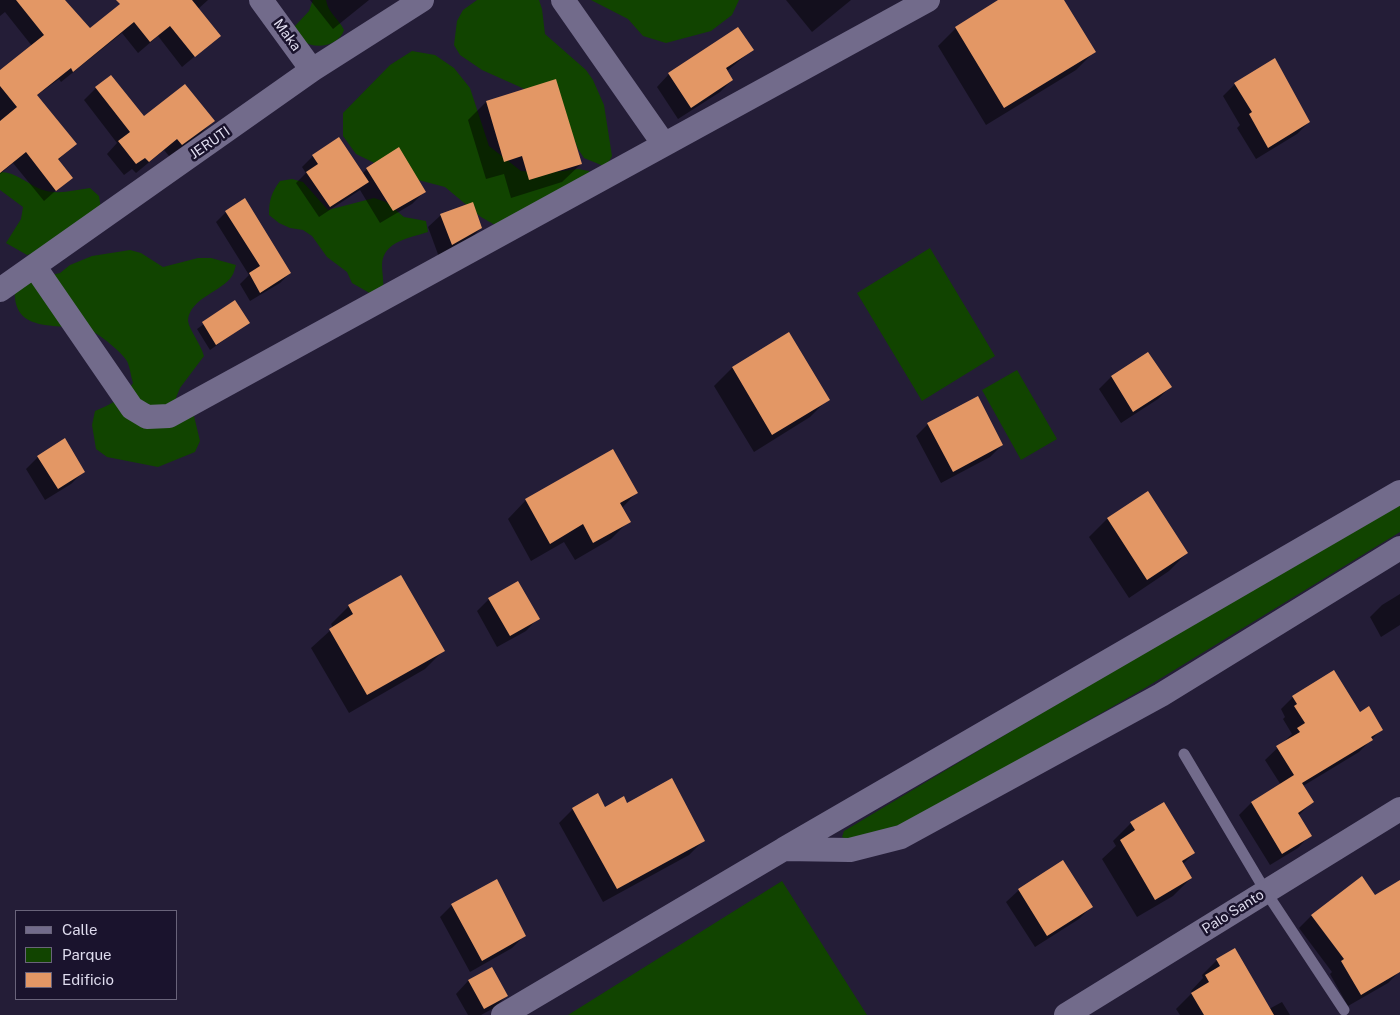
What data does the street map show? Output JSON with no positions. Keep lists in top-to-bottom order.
{
  "streets": {
    "street": ["Maka", "JERUTI", "Palo Santo"]
  },
  "crossings": [
    ["Maka", "JERUTI"]
  ],
  "legend": ["Calle", "Parque", "Edificio"]
}
